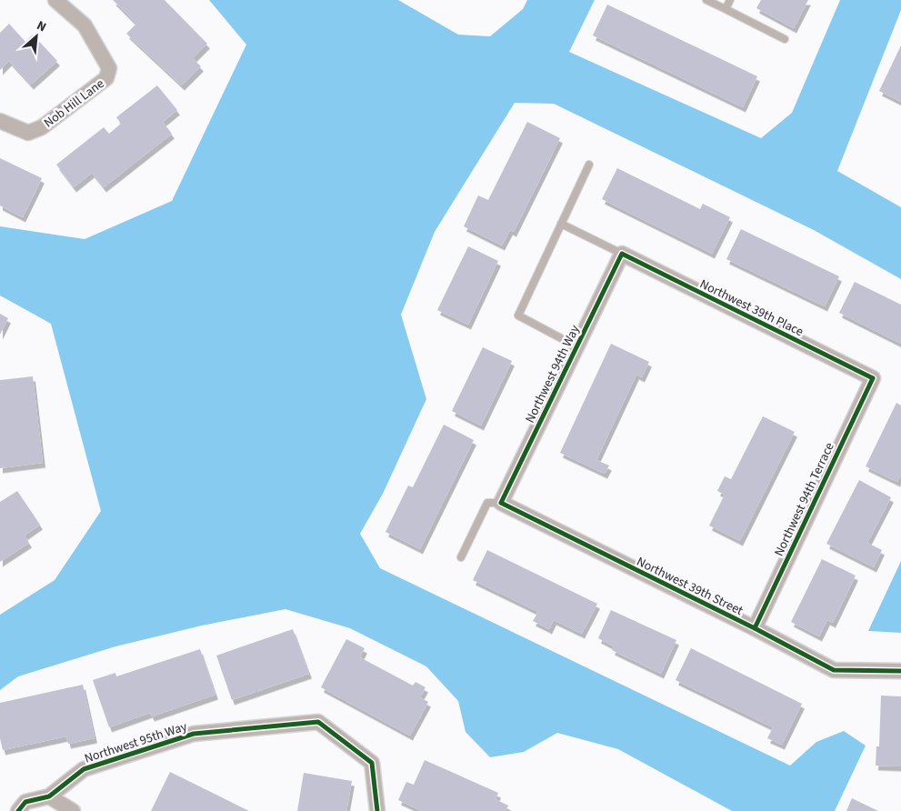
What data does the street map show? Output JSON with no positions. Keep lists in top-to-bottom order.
{
  "streets": {
    "street": [
      "Nob Hill Lane",
      "Northwest 39th Place",
      "Northwest 94th Way",
      "Northwest 94th Terrace",
      "Northwest 39th Street",
      "Northwest 95th Way"
    ]
  },
  "crossings": [
    ["Northwest 39th Place", "Northwest 94th Way"],
    ["Northwest 39th Place", "Northwest 94th Terrace"],
    ["Northwest 94th Way", "Northwest 39th Street"],
    ["Northwest 94th Terrace", "Northwest 39th Street"]
  ],
  "north": "top right"
}
